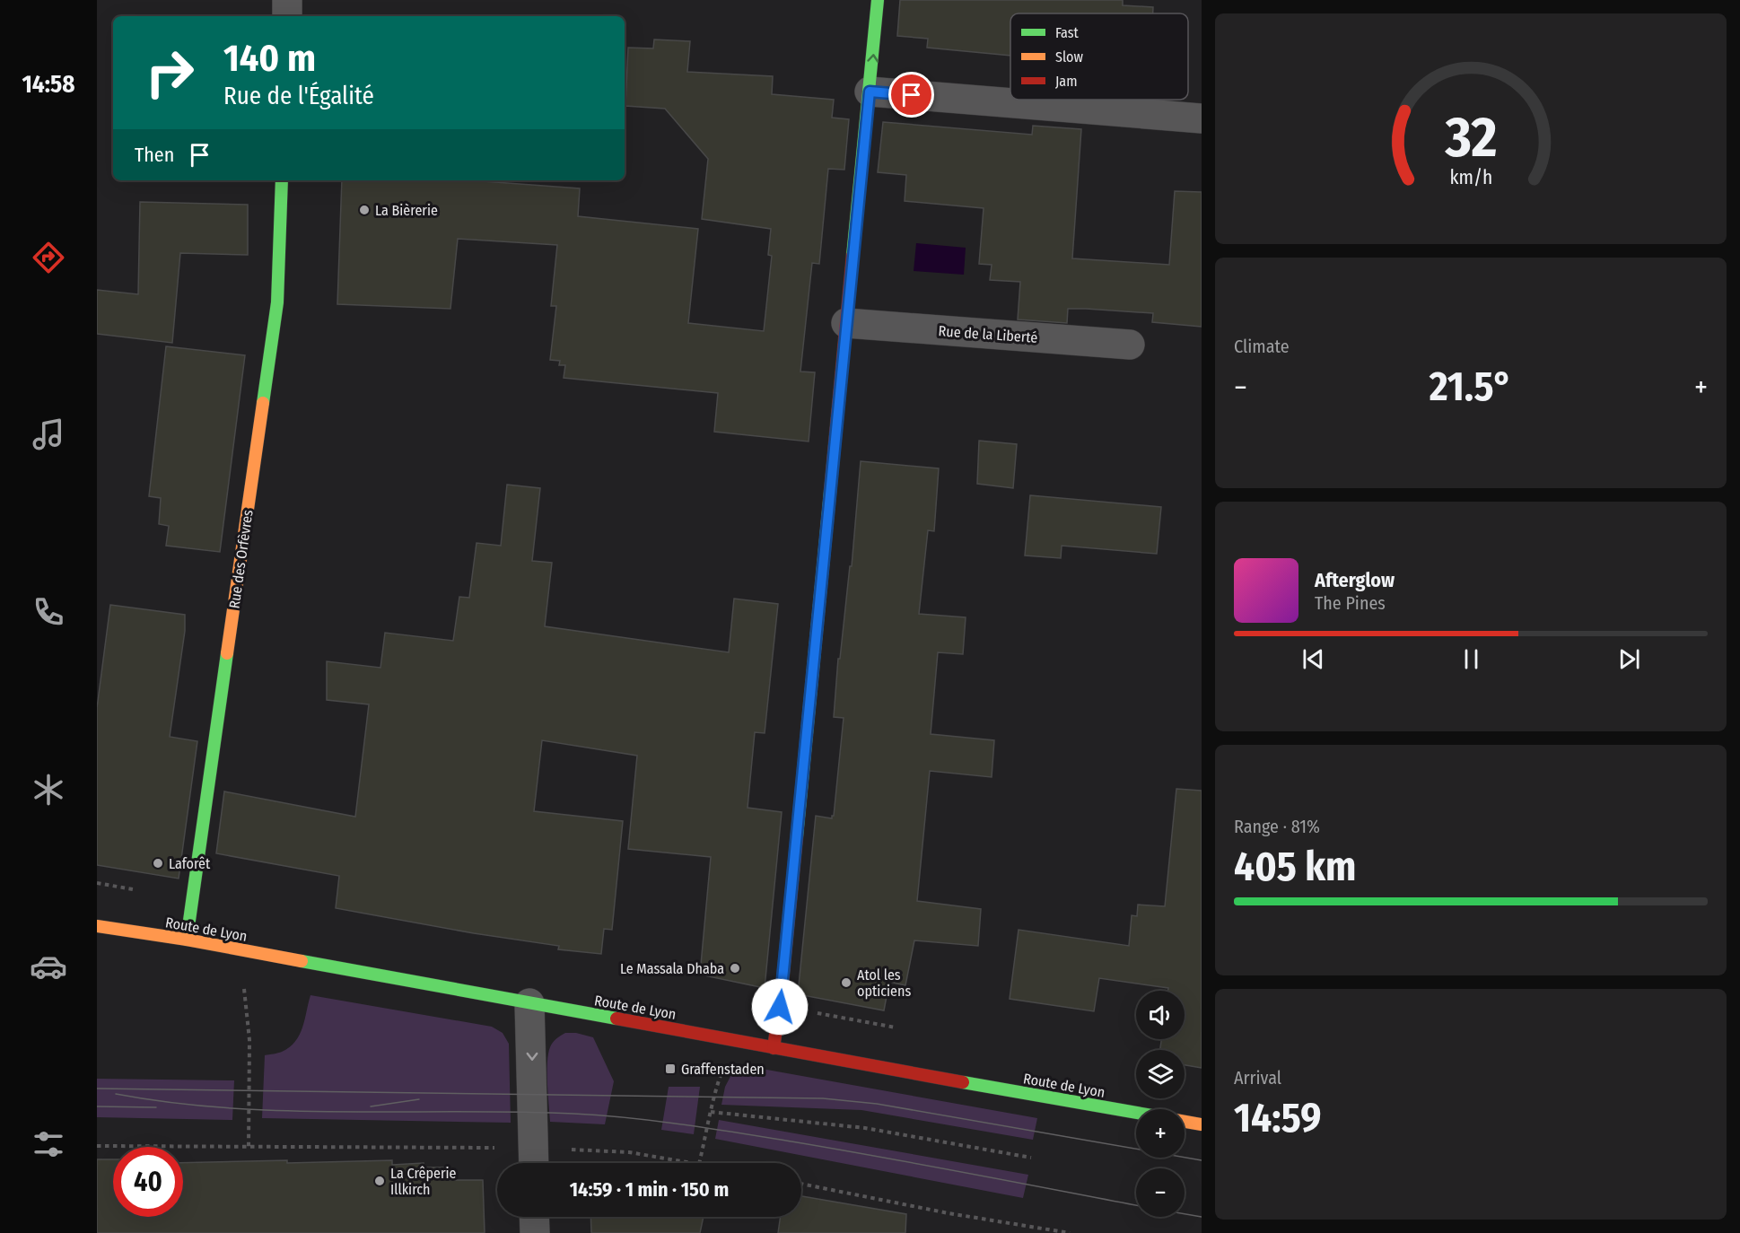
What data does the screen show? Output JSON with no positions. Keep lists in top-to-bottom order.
{
  "streets": {
    "street": ["Rue de la Liberté", "Rue des Orfèvres", "Route de Lyon"]
  },
  "crossings": [
    ["Rue des Orfèvres", "Route de Lyon"]
  ],
  "places": {
    "other": [
      "La Bièrerie",
      "Laforêt",
      "Le Massala Dhaba",
      "Atol les opticiens",
      "La Crêperie Illkirch"
    ],
    "transit": ["Graffenstaden"]
  },
  "legend": ["Fast", "Slow", "Jam"],
  "page": {
    "tabs": "14:58",
    "turn": ["140 m", "Rue de l'Égalité"],
    "then": "Then",
    "tile": [
      "Climate",
      ["Range · 81%", "405 km"],
      ["Arrival", "14:59"]
    ],
    "heat": ["−", "21.5°", "+"],
    "song": ["Afterglow", "The Pines"],
    "map_buttons": ["+", "−"],
    "limit": "40",
    "trip": "14:59 · 1 min · 150 m",
    "gauge": ["32", "km/h"]
  }
}
